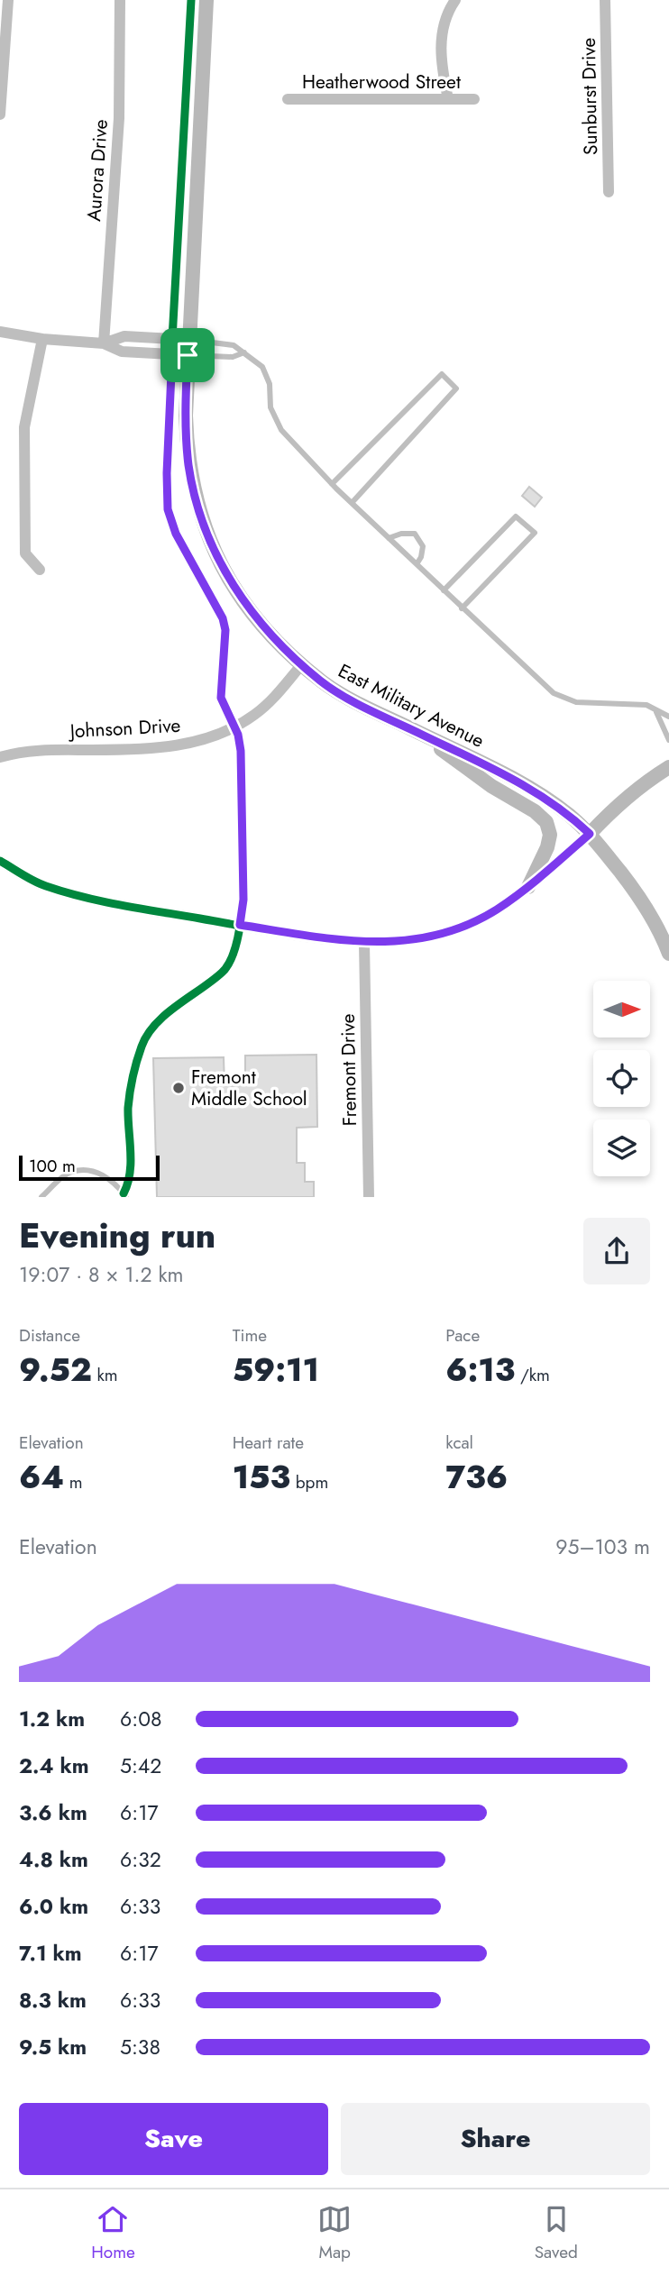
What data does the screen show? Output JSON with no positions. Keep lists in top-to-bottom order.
{
  "streets": {
    "main road": ["East Military Avenue"],
    "street": [
      "Heatherwood Street",
      "Sunburst Drive",
      "Aurora Drive",
      "Johnson Drive",
      "Fremont Drive"
    ]
  },
  "crossings": [
    ["East Military Avenue", "Johnson Drive"]
  ],
  "places": ["Fremont Middle School"],
  "scale_bar": "100 m",
  "north": "right",
  "page": {
    "scale": "100 m",
    "heading": ["Evening run", "19:07 · 8 × 1.2 km"],
    "stats": [
      ["Distance", "9.52 km"],
      ["Time", "59:11"],
      ["Pace", "6:13 /km"],
      ["Elevation", "64 m"],
      ["Heart rate", "153 bpm"],
      ["kcal", "736"]
    ],
    "chart": ["Elevation", "95–103 m"],
    "list": [
      {
        "name": "1.2 km",
        "note": "6:08"
      },
      {
        "name": "2.4 km",
        "note": "5:42"
      },
      {
        "name": "3.6 km",
        "note": "6:17"
      },
      {
        "name": "4.8 km",
        "note": "6:32"
      },
      {
        "name": "6.0 km",
        "note": "6:33"
      },
      {
        "name": "7.1 km",
        "note": "6:17"
      },
      {
        "name": "8.3 km",
        "note": "6:33"
      },
      {
        "name": "9.5 km",
        "note": "5:38"
      }
    ],
    "buttons": ["Save", "Share"],
    "tabs": ["Home", "Map", "Saved"]
  }
}
